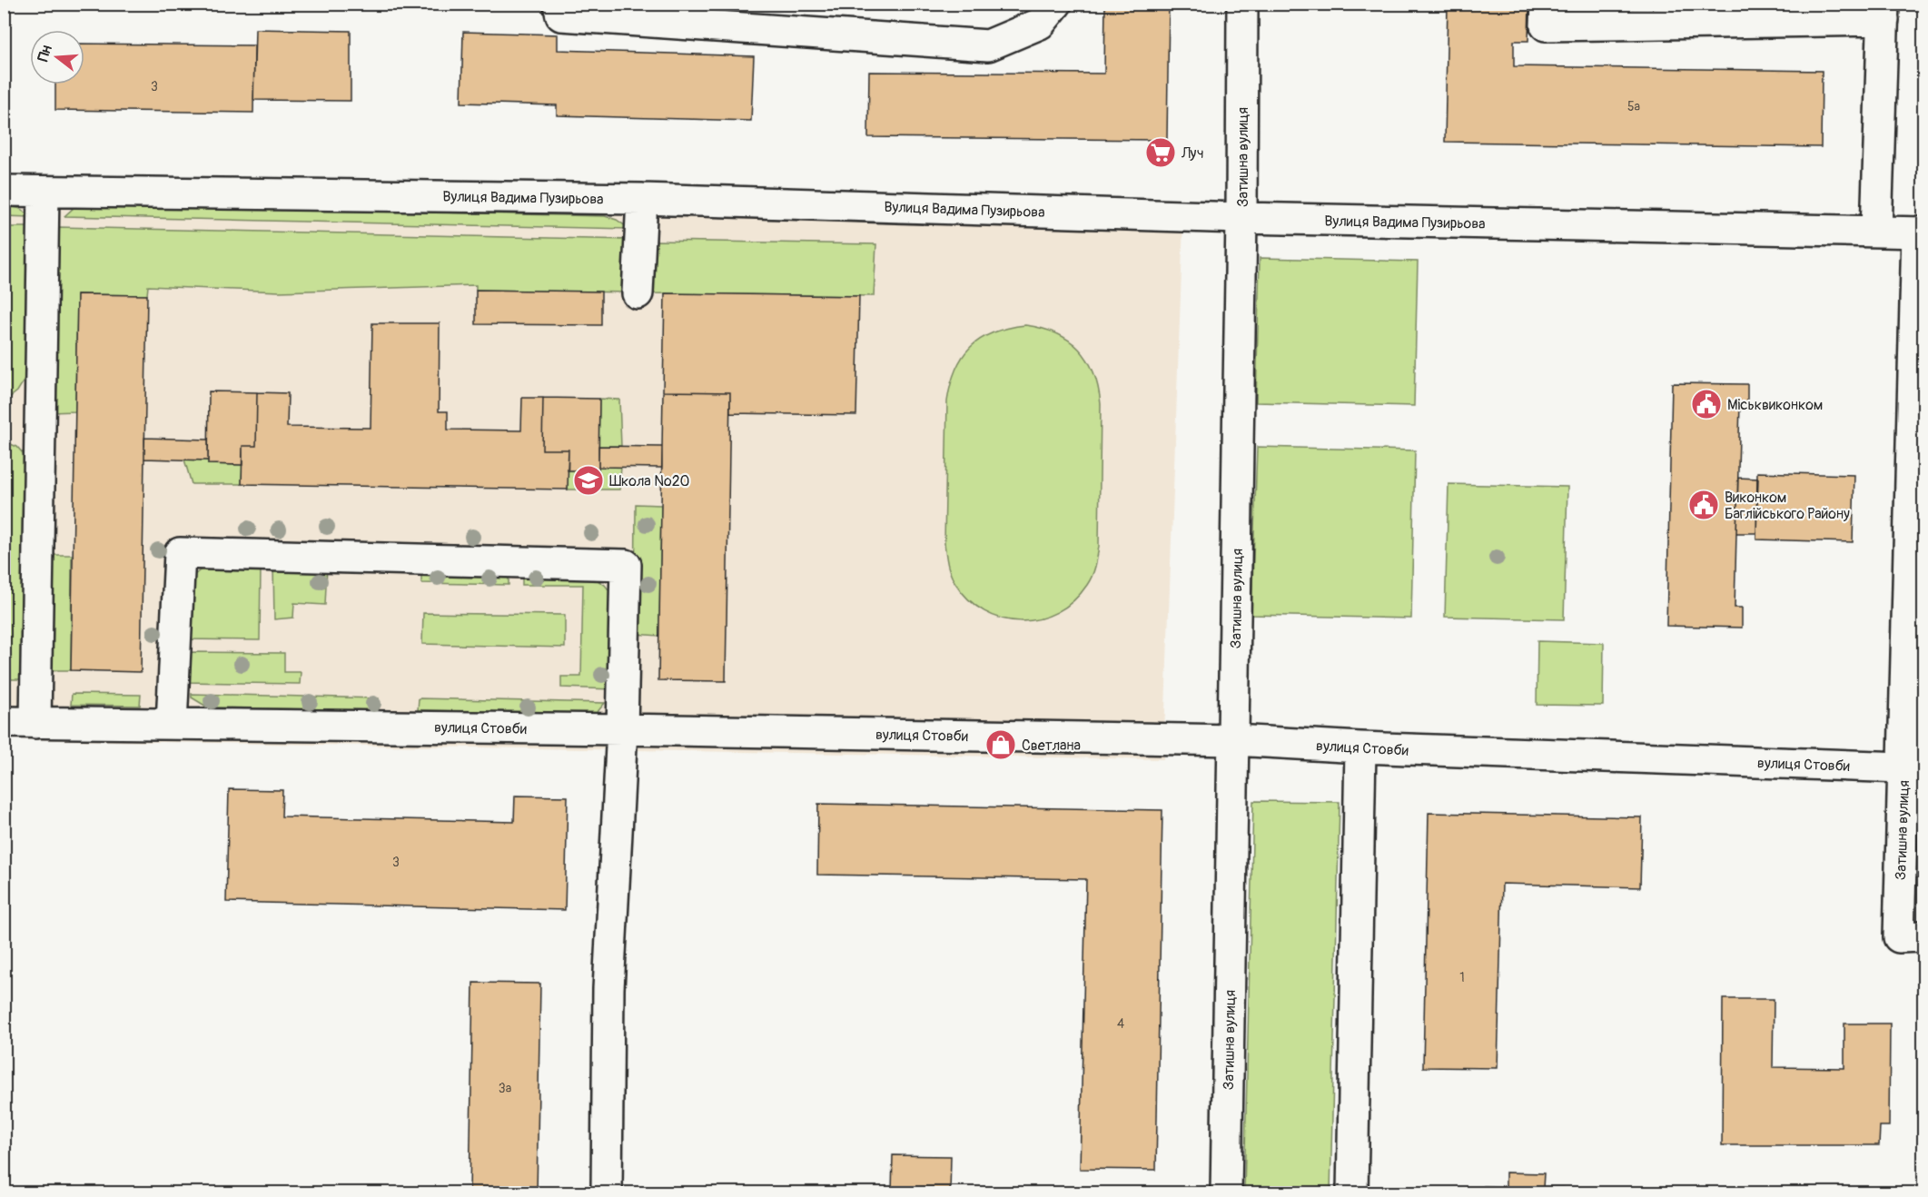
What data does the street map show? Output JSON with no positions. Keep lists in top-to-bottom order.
{
  "streets": {
    "street": ["Затишна вулиця", "Вулиця Вадима Пузирьова", "вулиця Стовби"]
  },
  "crossings": [
    ["Затишна вулиця", "Вулиця Вадима Пузирьова"],
    ["Затишна вулиця", "вулиця Стовби"]
  ],
  "places": {
    "supermarket": ["Луч"],
    "public building": ["Міськвиконком", "Виконком Баглійського Району"],
    "school or university": ["Школа №20"],
    "shop": ["Светлана"]
  },
  "house_numbers": [
    "3",
    "5а",
    "3",
    "1",
    "4",
    "3а"
  ],
  "north": "left"
}
